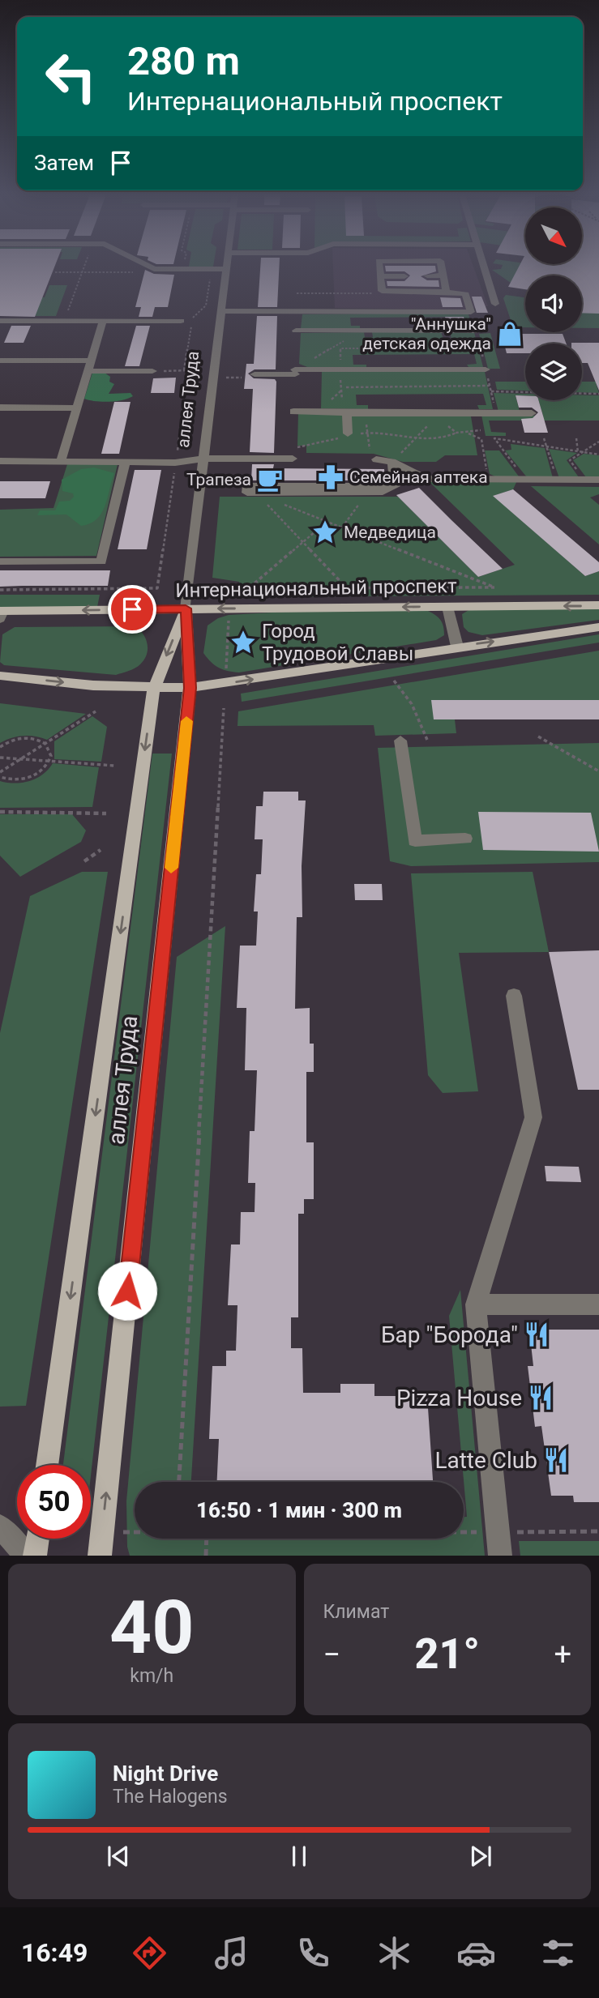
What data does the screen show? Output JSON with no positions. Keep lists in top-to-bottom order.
{
  "streets": {
    "main road": ["аллея Труда", "Интернациональный проспект"]
  },
  "crossings": [
    ["аллея Труда", "Интернациональный проспект"]
  ],
  "places": {
    "shop": ["\"Аннушка\" детская одежда"],
    "pharmacy": ["Семейная аптека"],
    "cafe": ["Трапеза"],
    "place": ["Медведица", "Город Трудовой Славы"],
    "restaurant": ["Бар \"Борода\"", "Pizza House", "Latte Club"]
  },
  "north": "bottom right",
  "page": {
    "turn": ["280 m", "Интернациональный проспект"],
    "then": "Затем",
    "limit": "50",
    "trip": "16:50 · 1 мин · 300 m",
    "tile": [
      ["40", "km/h"],
      "Климат"
    ],
    "heat": ["−", "21°", "+"],
    "song": ["Night Drive", "The Halogens"],
    "tabs": "16:49"
  }
}
